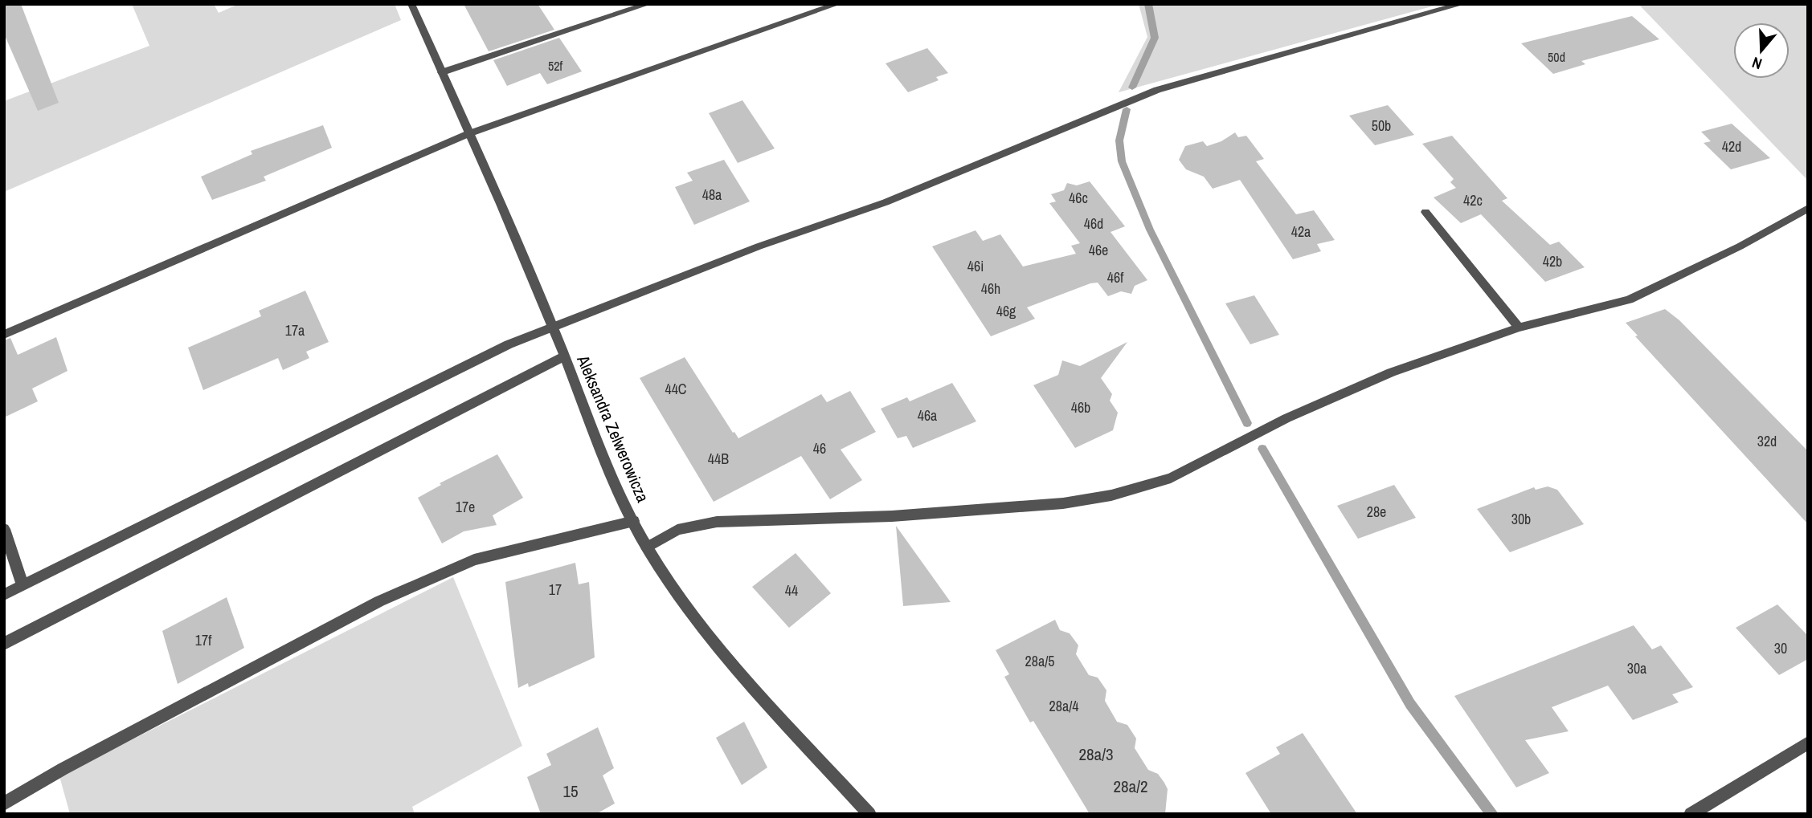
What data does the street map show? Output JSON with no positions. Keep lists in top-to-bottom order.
{
  "streets": {
    "street": ["Aleksandra Zelwerowicza"]
  },
  "house_numbers": [
    "50d",
    "52f",
    "50b",
    "42d",
    "48a",
    "46c",
    "42c",
    "46d",
    "42a",
    "46e",
    "42b",
    "46i",
    "46f",
    "46h",
    "46g",
    "17a",
    "44C",
    "46b",
    "46a",
    "32d",
    "46",
    "44B",
    "17e",
    "28e",
    "30b",
    "17",
    "44",
    "17f",
    "30",
    "28a/5",
    "30a",
    "28a/4",
    "28a/3",
    "28a/2",
    "15"
  ],
  "north": "bottom"
}
